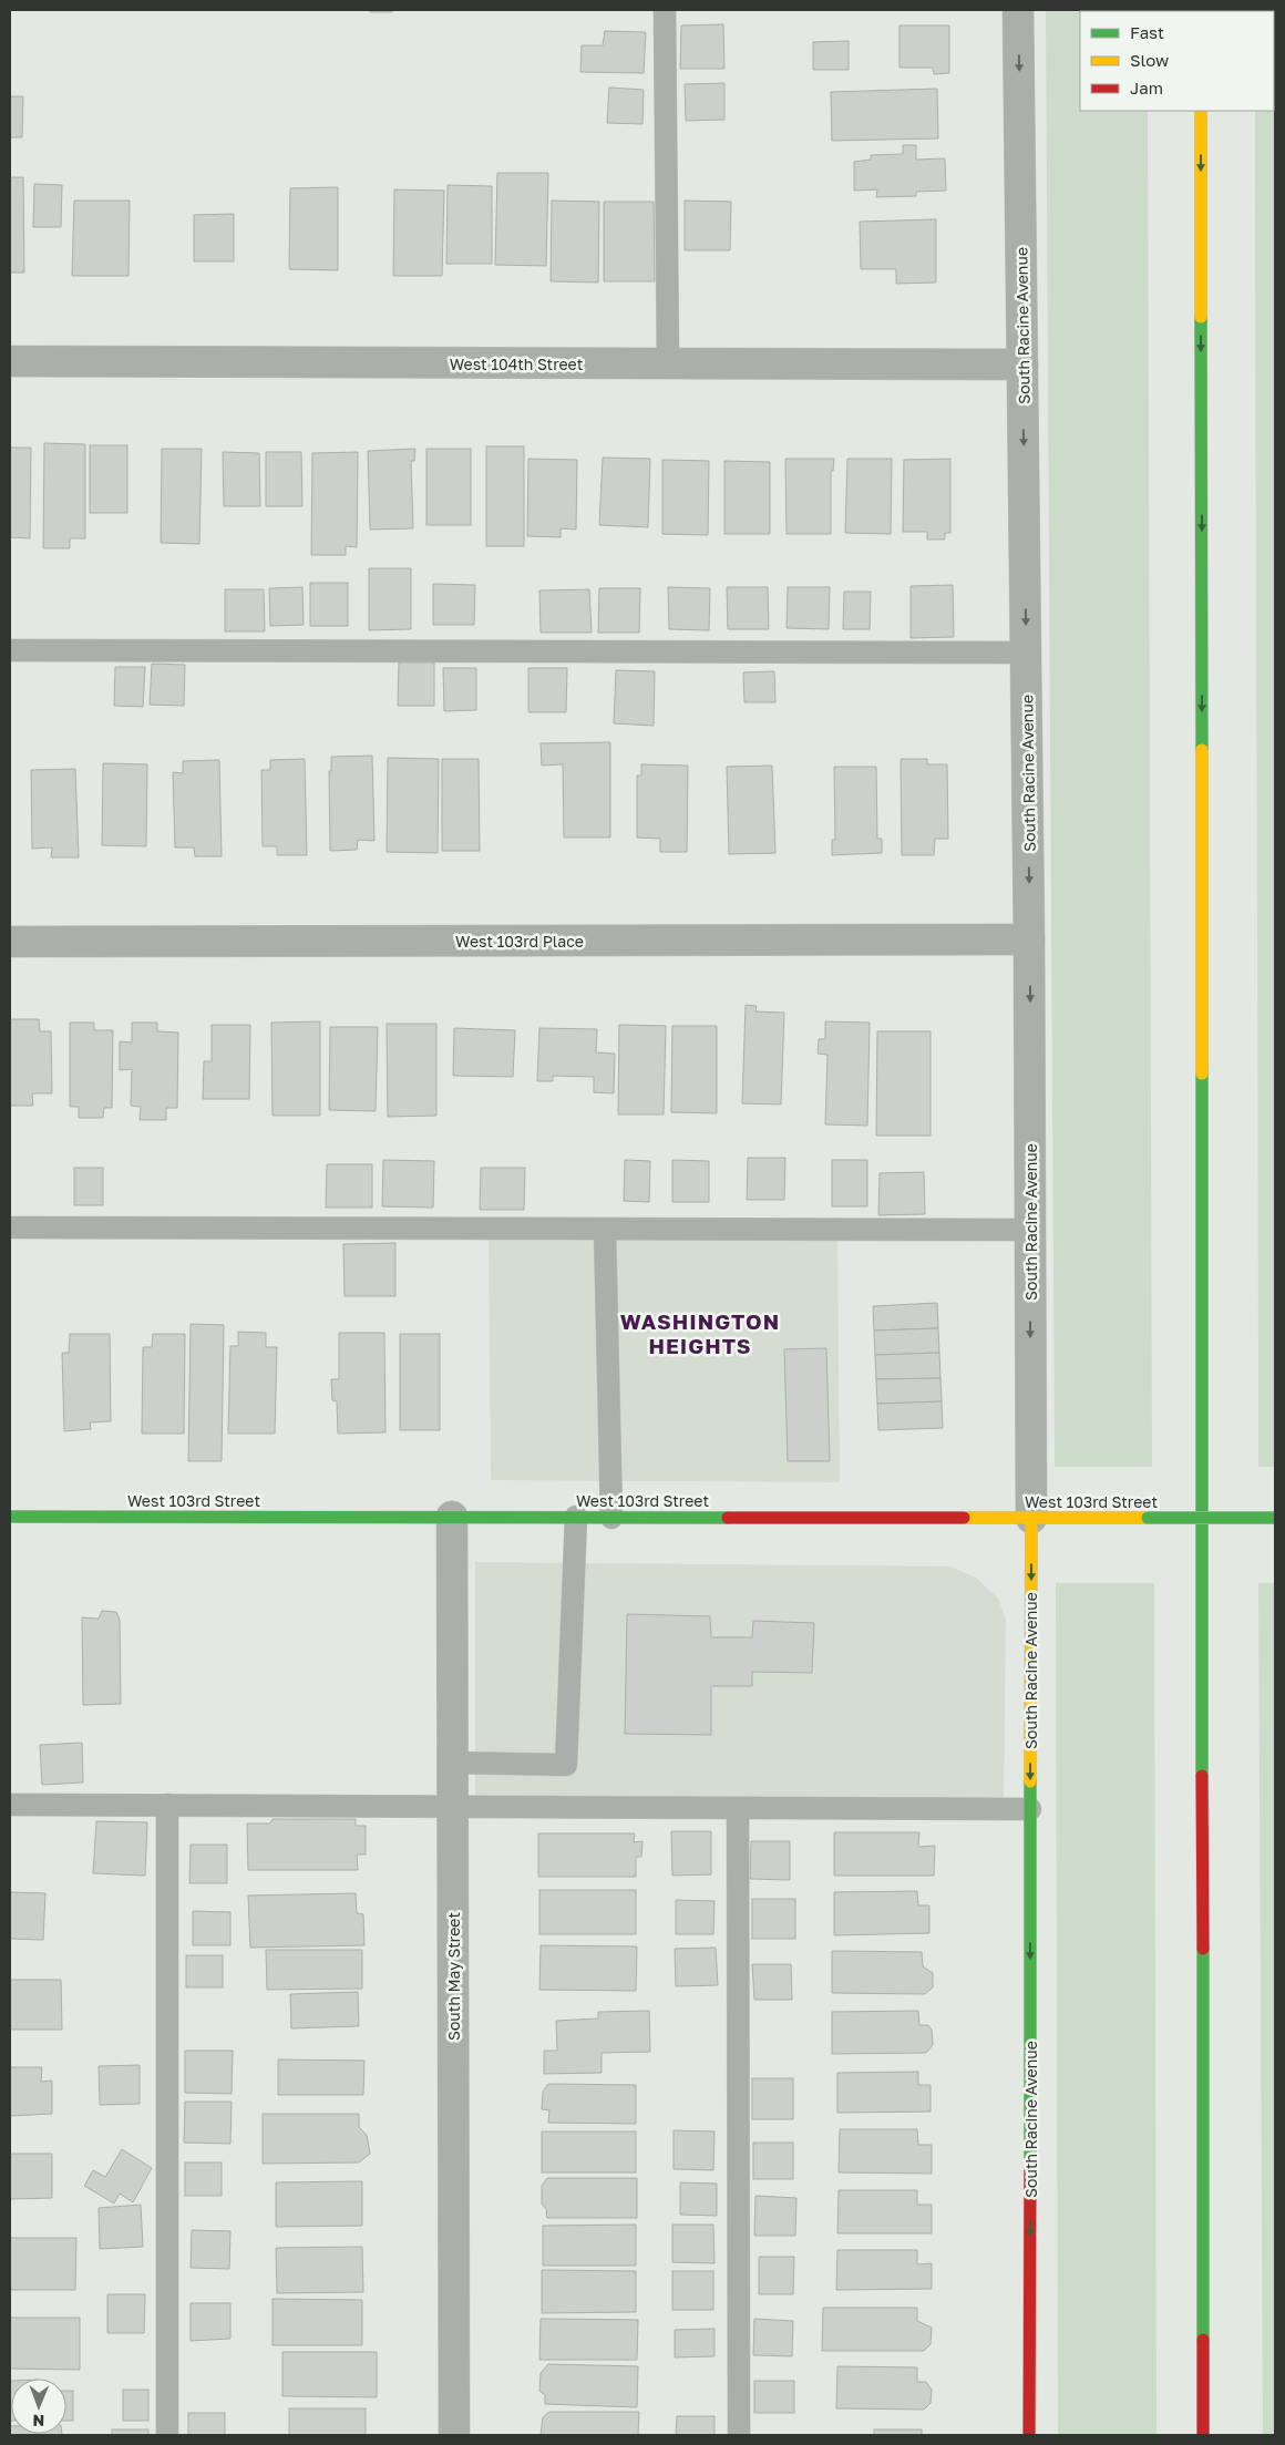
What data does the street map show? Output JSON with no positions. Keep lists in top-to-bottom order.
{
  "streets": {
    "main road": ["South Racine Avenue", "West 103rd Street"],
    "street": ["West 104th Street", "West 103rd Place", "South May Street"]
  },
  "crossings": [
    ["South Racine Avenue", "West 104th Street"],
    ["South Racine Avenue", "West 103rd Place"],
    ["South Racine Avenue", "West 103rd Street"],
    ["West 103rd Street", "South May Street"]
  ],
  "one_way": ["South Racine Avenue"],
  "districts": ["WASHINGTON HEIGHTS"],
  "legend": ["Fast", "Slow", "Jam"],
  "north": "bottom"
}
